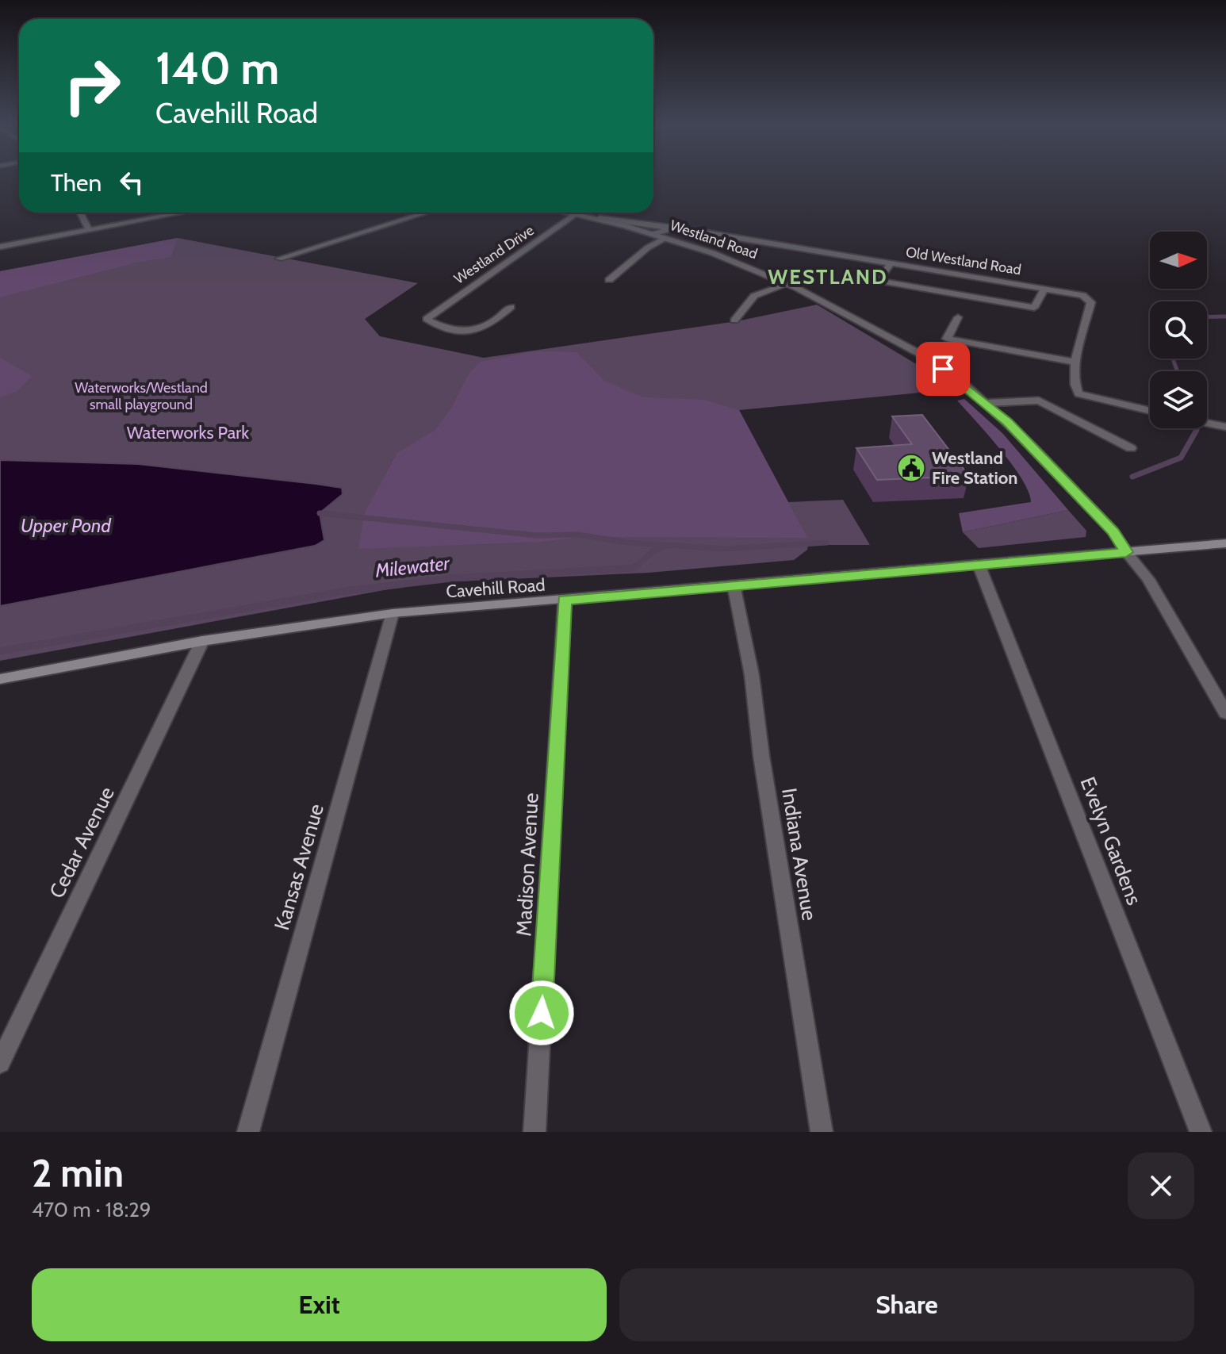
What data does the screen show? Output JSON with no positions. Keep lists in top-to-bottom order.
{
  "streets": {
    "main road": ["Cavehill Road"],
    "street": [
      "Westland Road",
      "Westland Drive",
      "Old Westland Road",
      "Evelyn Gardens",
      "Cedar Avenue",
      "Indiana Avenue",
      "Madison Avenue",
      "Kansas Avenue"
    ]
  },
  "crossings": [
    ["Westland Road", "Westland Drive"],
    ["Westland Road", "Old Westland Road"],
    ["Westland Road", "Cavehill Road"],
    ["Cavehill Road", "Evelyn Gardens"],
    ["Cavehill Road", "Cedar Avenue"],
    ["Cavehill Road", "Indiana Avenue"],
    ["Cavehill Road", "Madison Avenue"],
    ["Cavehill Road", "Kansas Avenue"]
  ],
  "districts": ["WESTLAND"],
  "water": ["Upper Pond", "Milewater"],
  "parks": ["Waterworks/Westland small playground", "Waterworks Park"],
  "places": {
    "public building": ["Westland Fire Station"]
  },
  "north": "right",
  "page": {
    "turn": ["140 m", "Cavehill Road"],
    "then": "Then",
    "heading": ["2 min", "470 m · 18:29"],
    "buttons": ["Exit", "Share"]
  }
}
